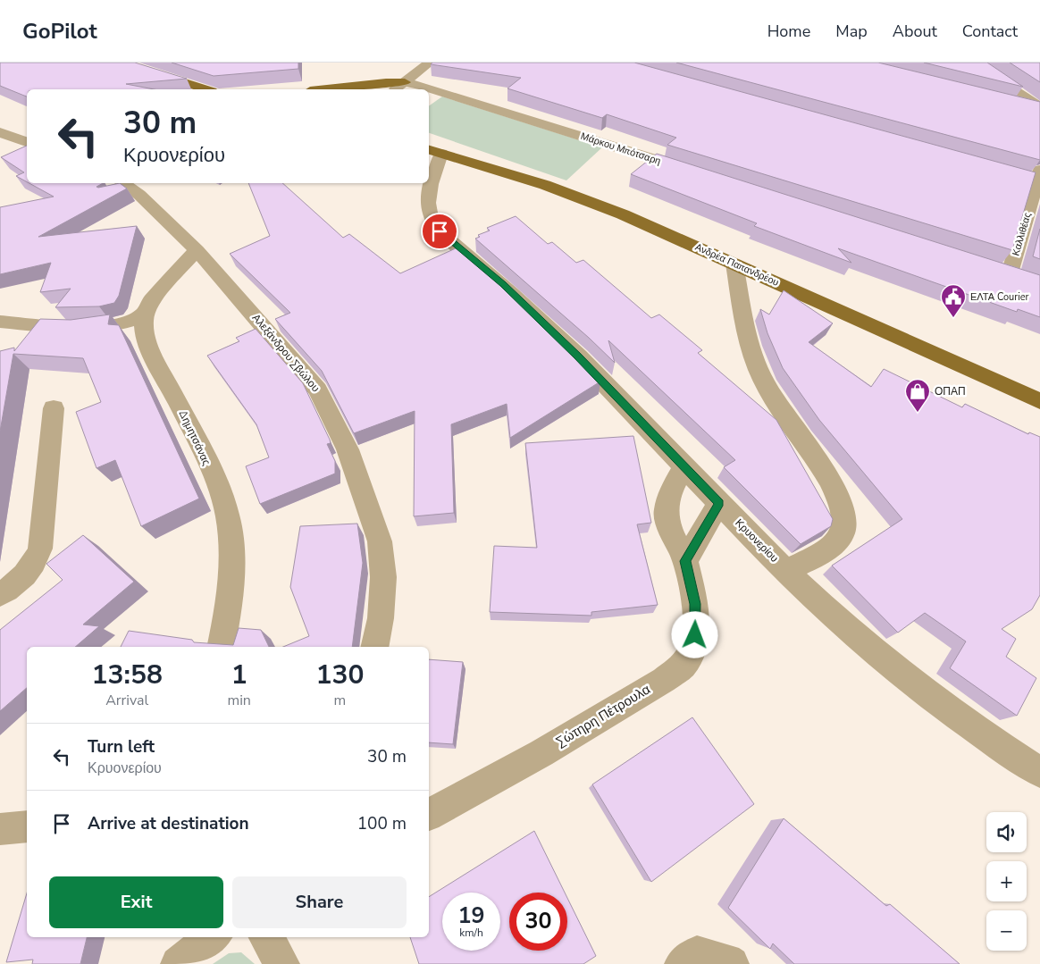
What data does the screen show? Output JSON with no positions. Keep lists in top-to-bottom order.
{
  "streets": {
    "main road": ["Ανδρέα Παπανδρέου"],
    "street": [
      "Μάρκου Μπότσαρη",
      "Καλλιθέας",
      "Αλεξάνδρου Σβώλου",
      "Δημητσάνας",
      "Κρυονερίου",
      "Σώτηρη Πέτρουλα"
    ]
  },
  "crossings": [
    ["Ανδρέα Παπανδρέου", "Κρυονερίου"],
    ["Κρυονερίου", "Σώτηρη Πέτρουλα"]
  ],
  "places": {
    "public building": ["ΕΛΤΑ Courier"],
    "shop": ["ΟΠΑΠ"]
  },
  "page": {
    "header": "GoPilot",
    "nav": [
      "Home",
      "Map",
      "About",
      "Contact"
    ],
    "turn": ["30 m", "Κρυονερίου"],
    "eta": [
      "13:58",
      "Arrival",
      "1",
      "min",
      "130",
      "m"
    ],
    "list": [
      {
        "name": "Turn left",
        "note": "Κρυονερίου",
        "value": "30 m"
      },
      {
        "name": "Arrive at destination",
        "value": "100 m"
      }
    ],
    "map_buttons": ["+", "−"],
    "buttons": ["Exit", "Share"],
    "speed": "19 km/h",
    "limit": "30"
  }
}
